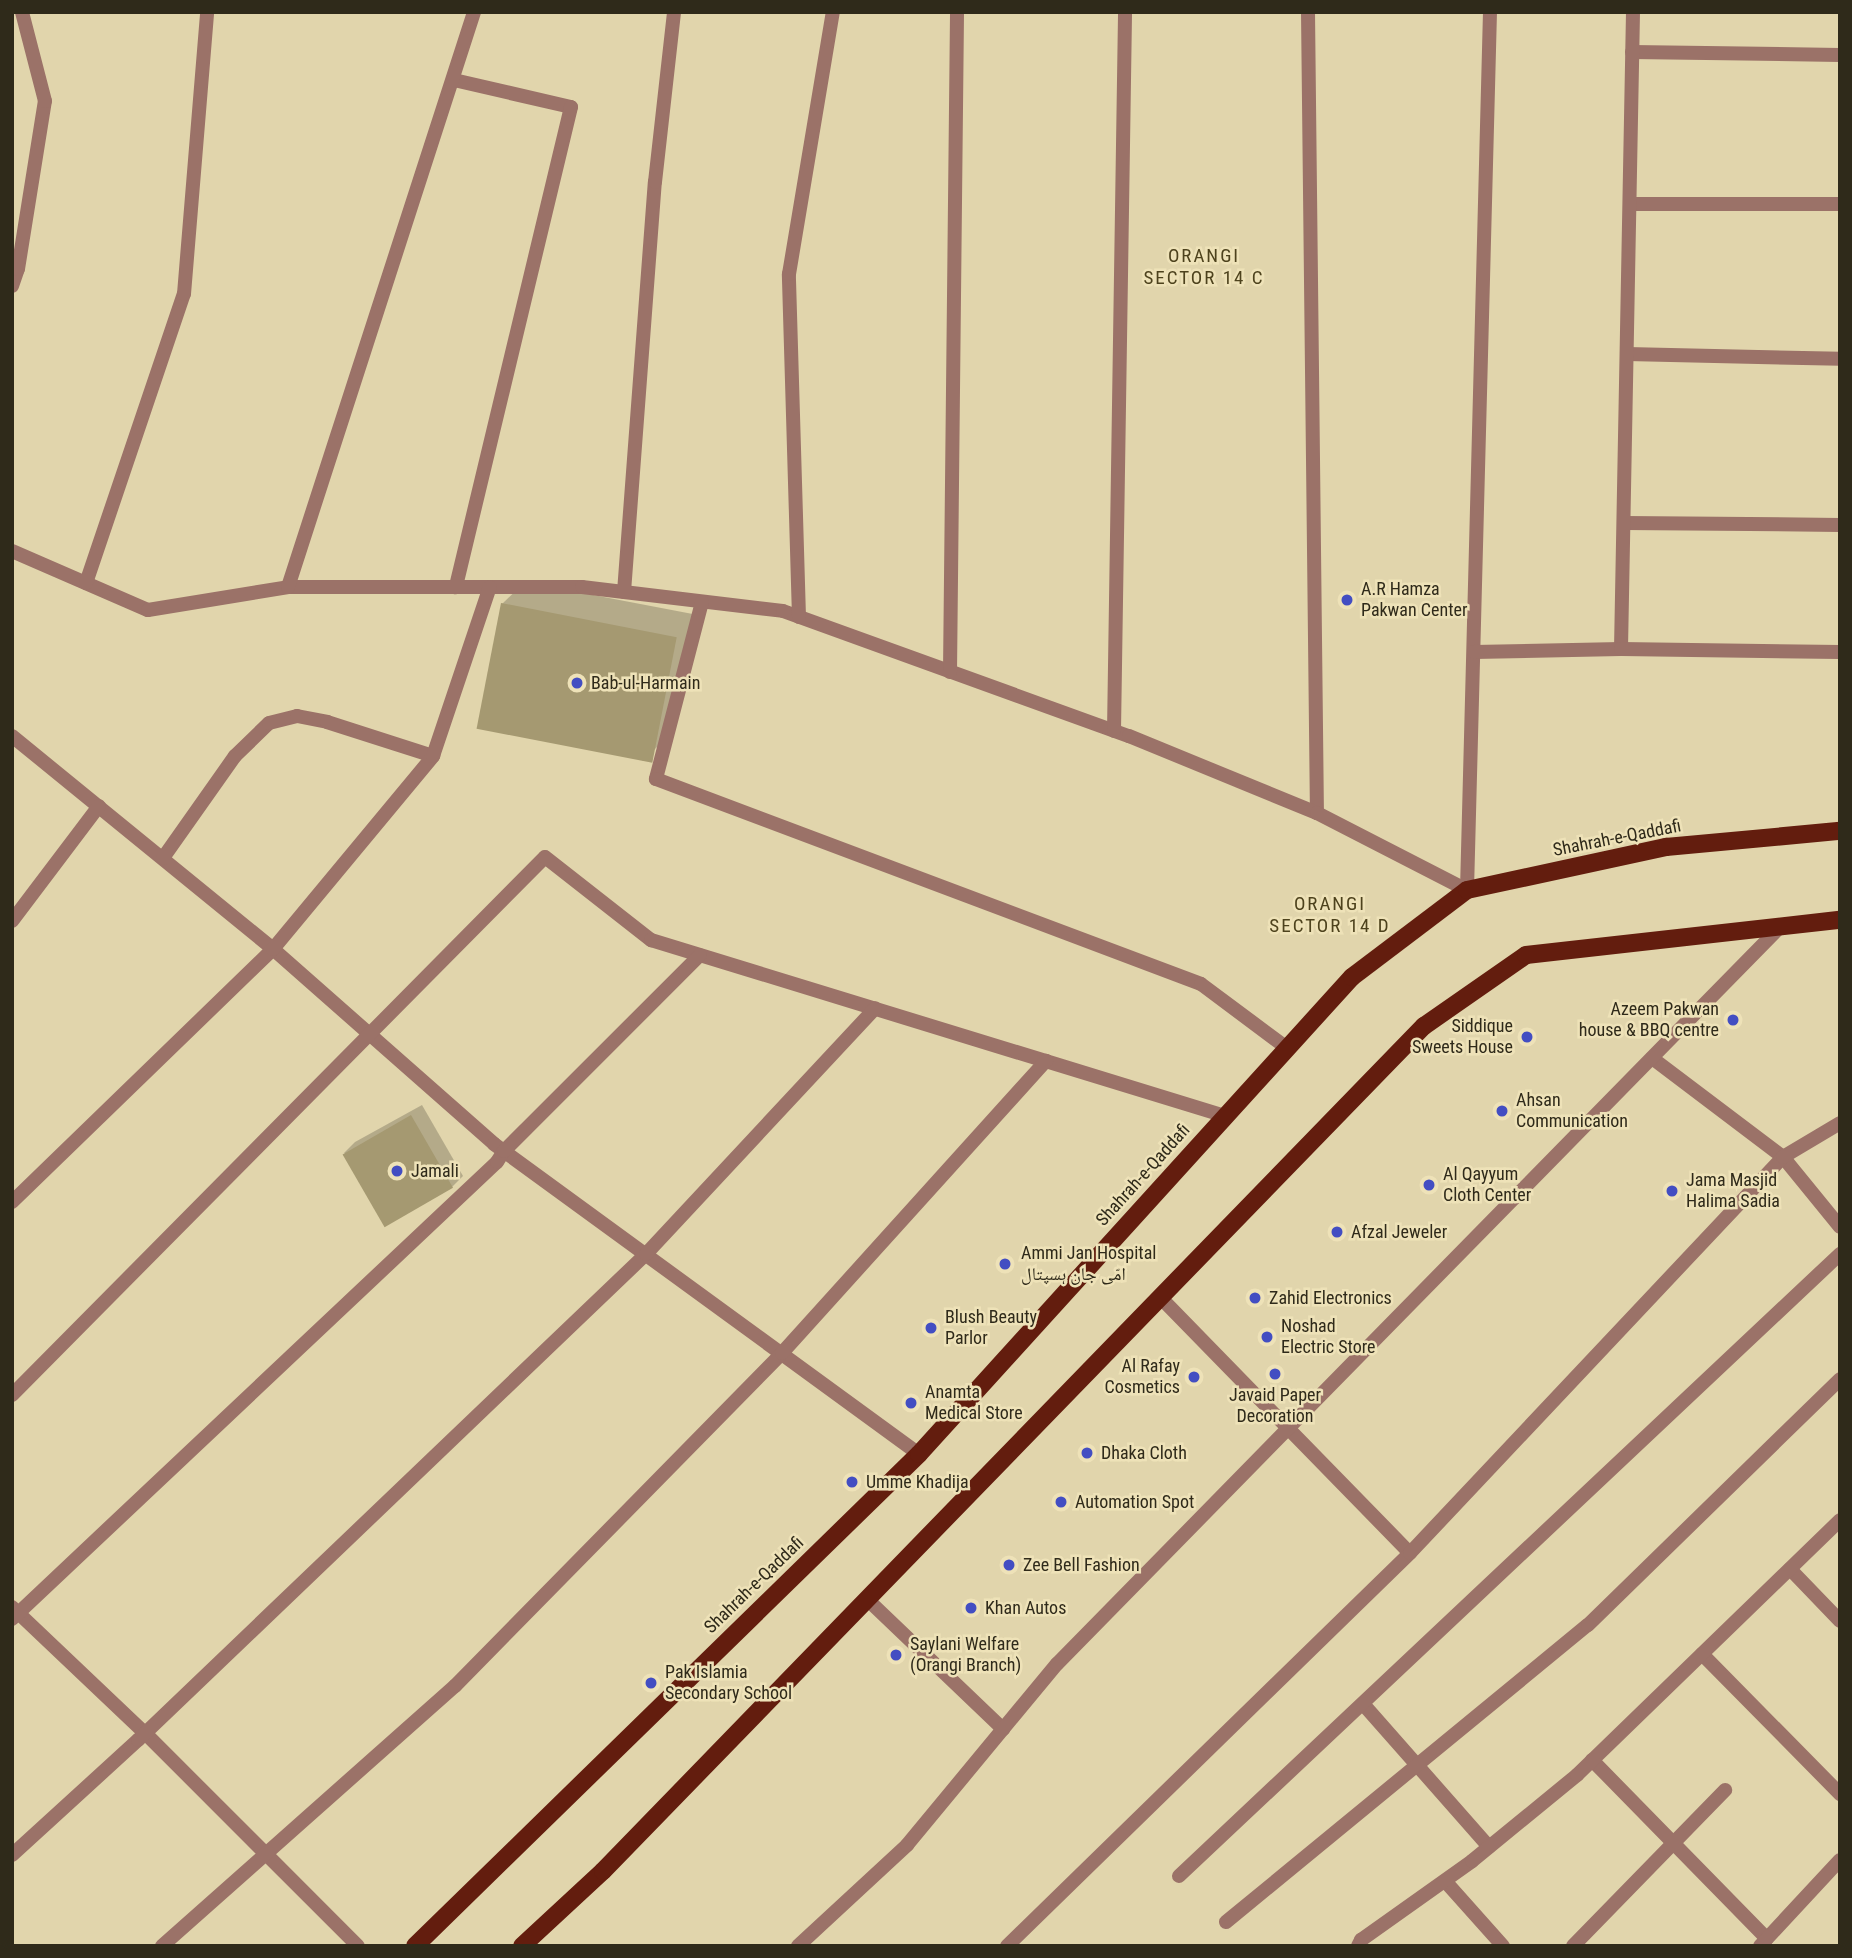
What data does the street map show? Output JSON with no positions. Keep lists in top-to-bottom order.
{
  "streets": {
    "main road": ["Shahrah-e-Qaddafi"]
  },
  "districts": ["ORANGI SECTOR 14 C", "ORANGI SECTOR 14 D"],
  "places": [
    "A.R Hamza Pakwan Center",
    "Bab-ul-Harmain",
    "Azeem Pakwan house & BBQ centre",
    "Siddique Sweets House",
    "Ahsan Communication",
    "Jamali",
    "Al Qayyum Cloth Center",
    "Jama Masjid Halima Sadia",
    "Afzal Jeweler",
    "Ammi Jan Hospital امّی جان ہسپتال",
    "Zahid Electronics",
    "Blush Beauty Parlor",
    "Noshad Electric Store",
    "Javaid Paper Decoration",
    "Al Rafay Cosmetics",
    "Anamta Medical Store",
    "Dhaka Cloth",
    "Umme Khadija",
    "Automation Spot",
    "Zee Bell Fashion",
    "Khan Autos",
    "Saylani Welfare (Orangi Branch)",
    "Pak Islamia Secondary School"
  ]
}
